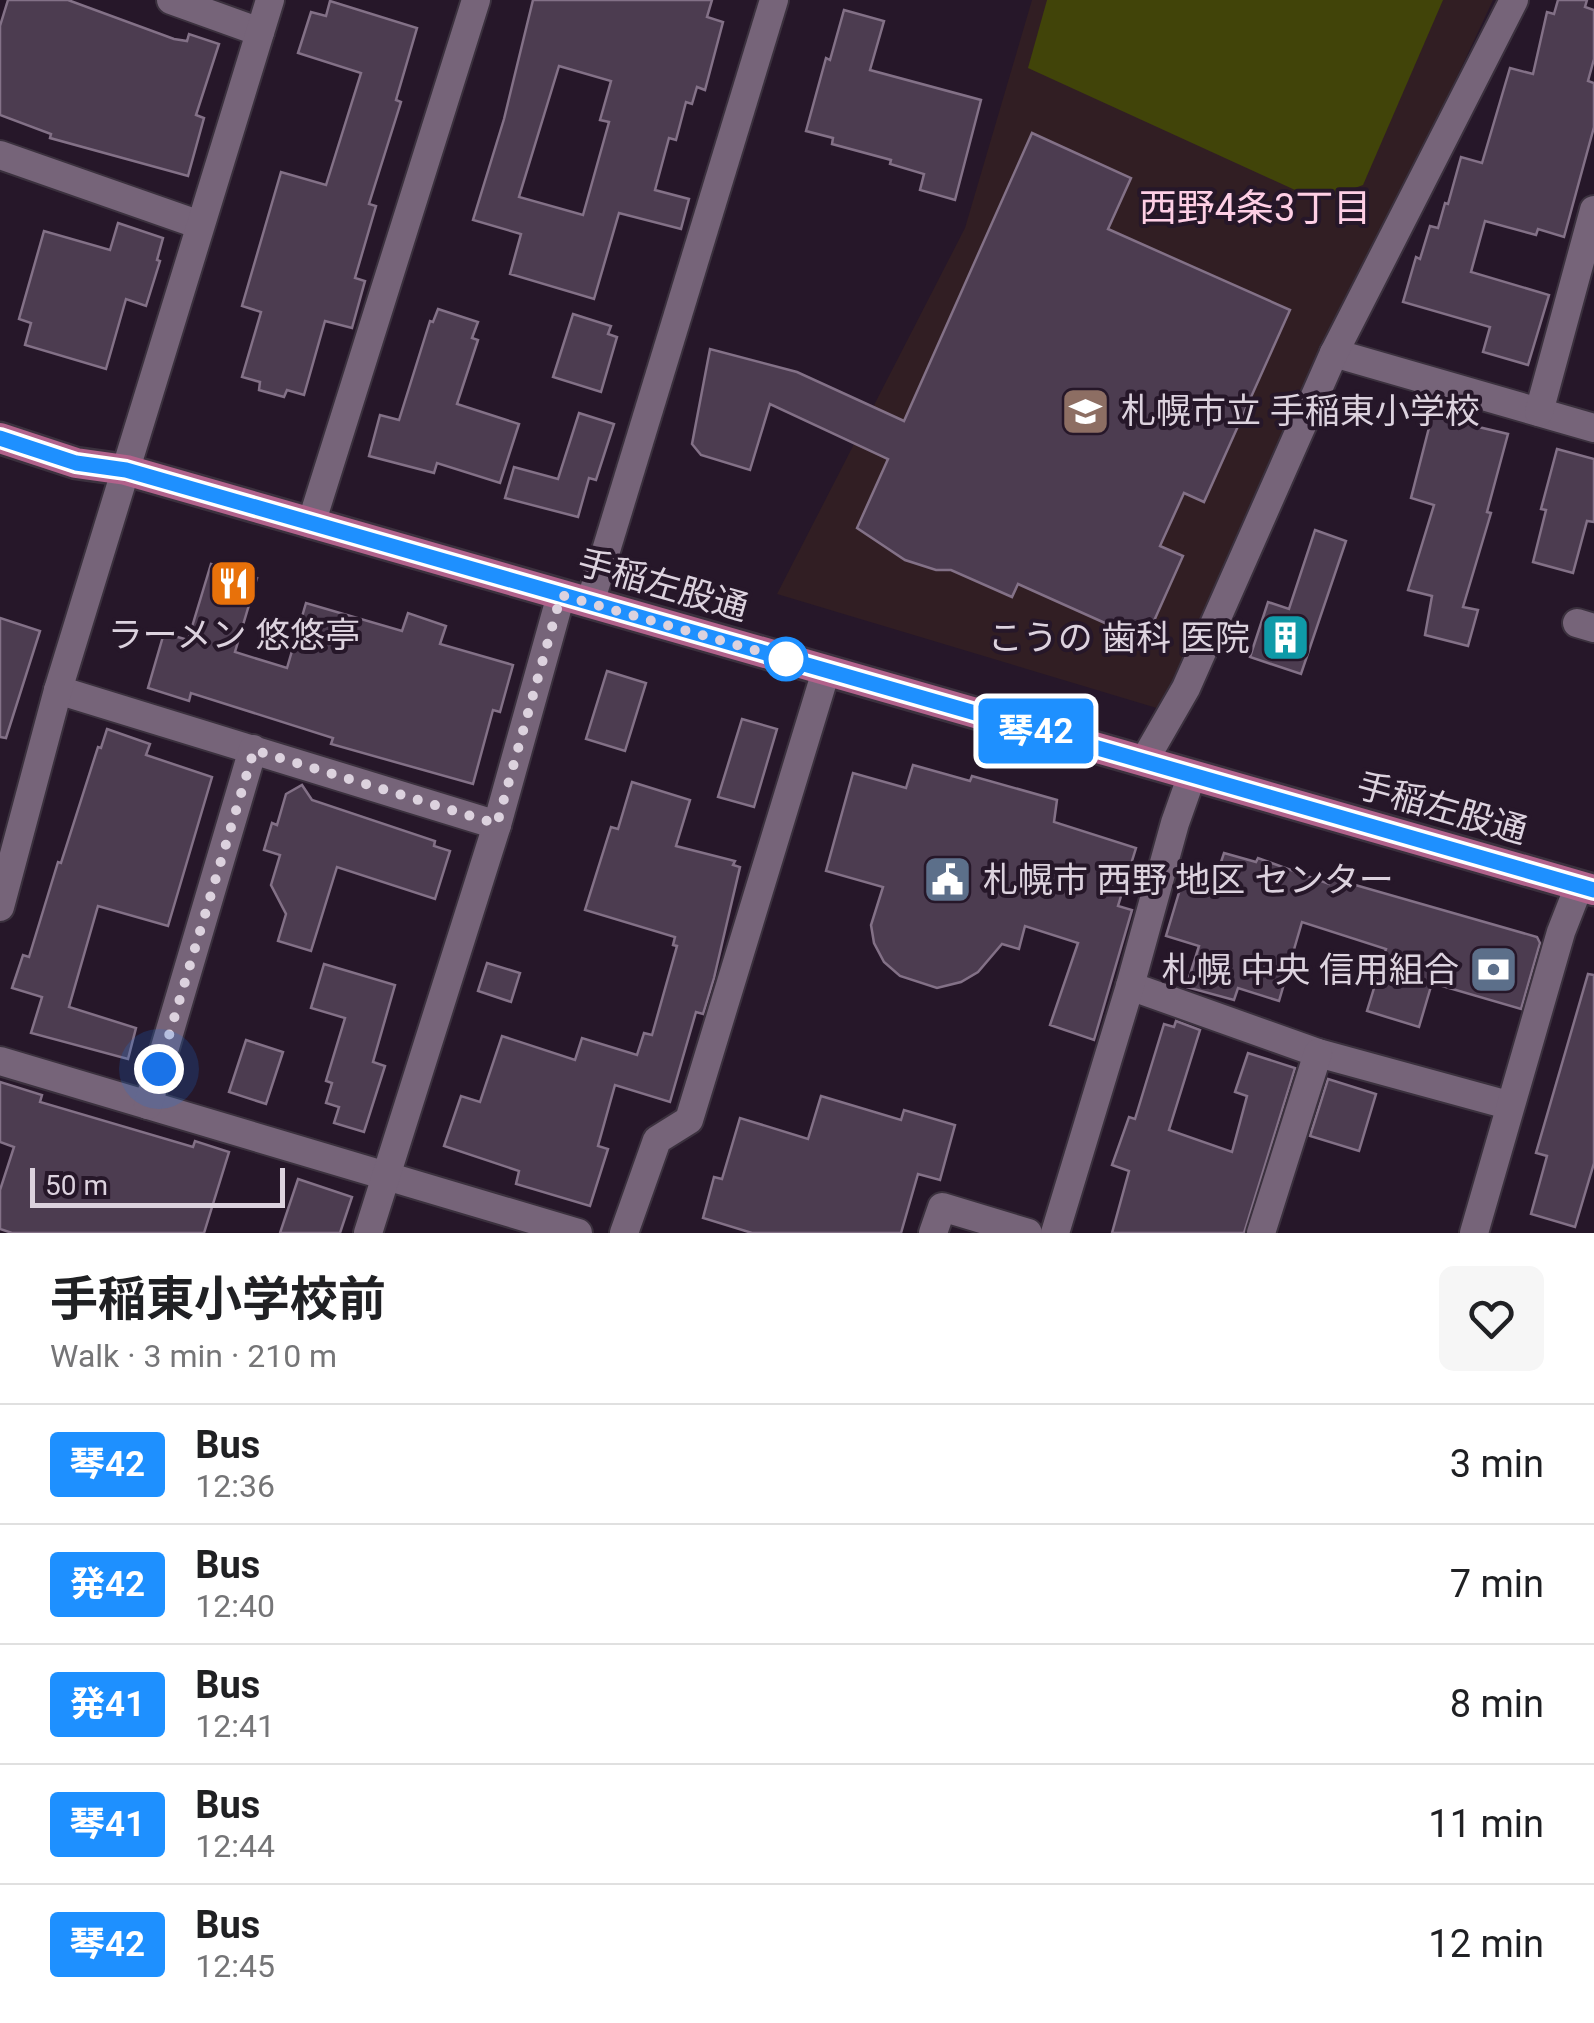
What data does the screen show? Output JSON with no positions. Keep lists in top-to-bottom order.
{
  "streets": {
    "main road": ["手稲左股通"]
  },
  "districts": ["西野4条3丁目"],
  "places": {
    "school or university": ["札幌市立 手稲東小学校"],
    "restaurant": ["ラーメン 悠悠亭"],
    "building": ["こうの 歯科 医院"],
    "public building": ["札幌市 西野 地区 センター"],
    "bank": ["札幌 中央 信用組合"]
  },
  "lines": ["bus line 琴42"],
  "scale_bar": "50 m",
  "page": {
    "on_map": "琴42",
    "scale": "50 m",
    "heading": ["手稲東小学校前", "Walk · 3 min · 210 m"],
    "list": [
      {
        "mark": "琴42",
        "name": "Bus",
        "note": "12:36",
        "value": "3 min"
      },
      {
        "mark": "発42",
        "name": "Bus",
        "note": "12:40",
        "value": "7 min"
      },
      {
        "mark": "発41",
        "name": "Bus",
        "note": "12:41",
        "value": "8 min"
      },
      {
        "mark": "琴41",
        "name": "Bus",
        "note": "12:44",
        "value": "11 min"
      },
      {
        "mark": "琴42",
        "name": "Bus",
        "note": "12:45",
        "value": "12 min"
      }
    ]
  }
}
